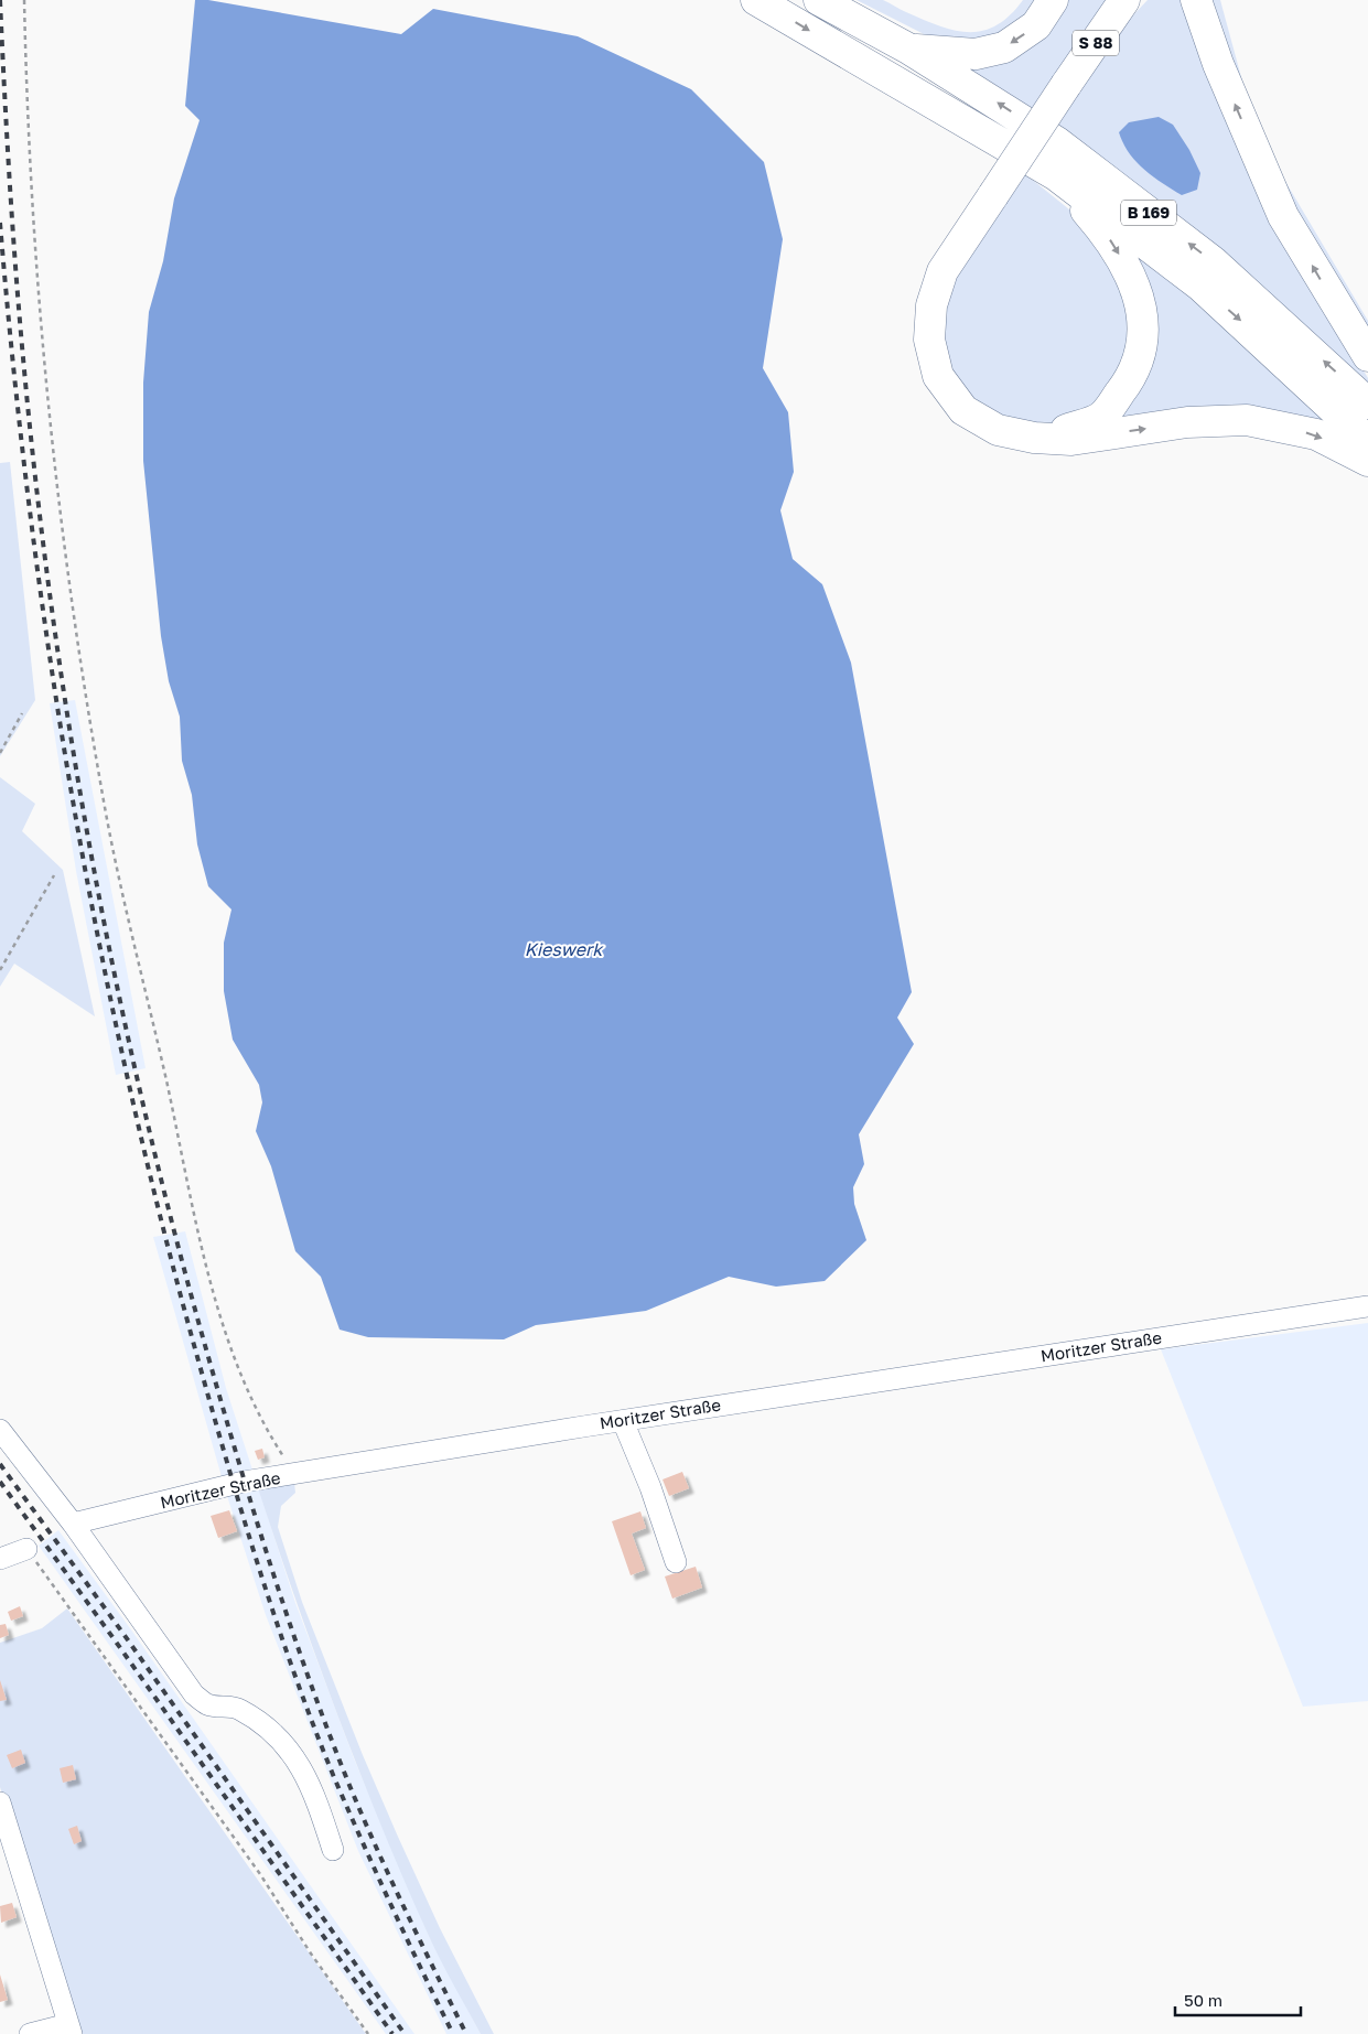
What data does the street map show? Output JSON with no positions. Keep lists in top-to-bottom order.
{
  "streets": {
    "highway": ["S 88", "B 169"],
    "street": ["Moritzer Straße"]
  },
  "crossings": [
    ["S 88", "B 169"]
  ],
  "water": ["Kieswerk"],
  "scale_bar": "50 m"
}
